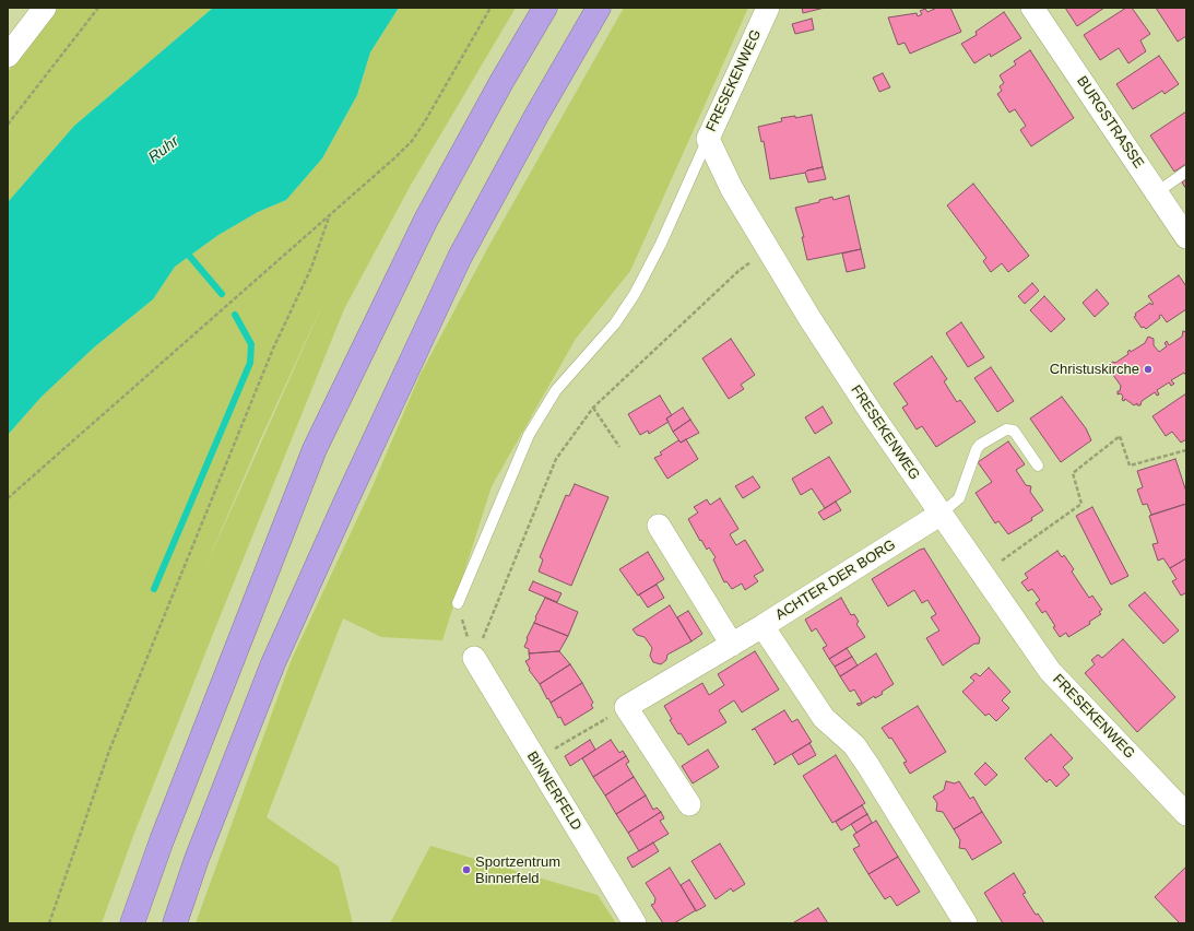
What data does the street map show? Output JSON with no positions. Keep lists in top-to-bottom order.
{
  "streets": {
    "street": [
      "FRESEKENWEG",
      "BURGSTRASSE",
      "ACHTER DER BORG",
      "BINNERFELD"
    ]
  },
  "crossings": [
    ["FRESEKENWEG", "ACHTER DER BORG"]
  ],
  "water": ["Ruhr"],
  "places": ["Christuskirche", "Sportzentrum Binnerfeld"]
}
